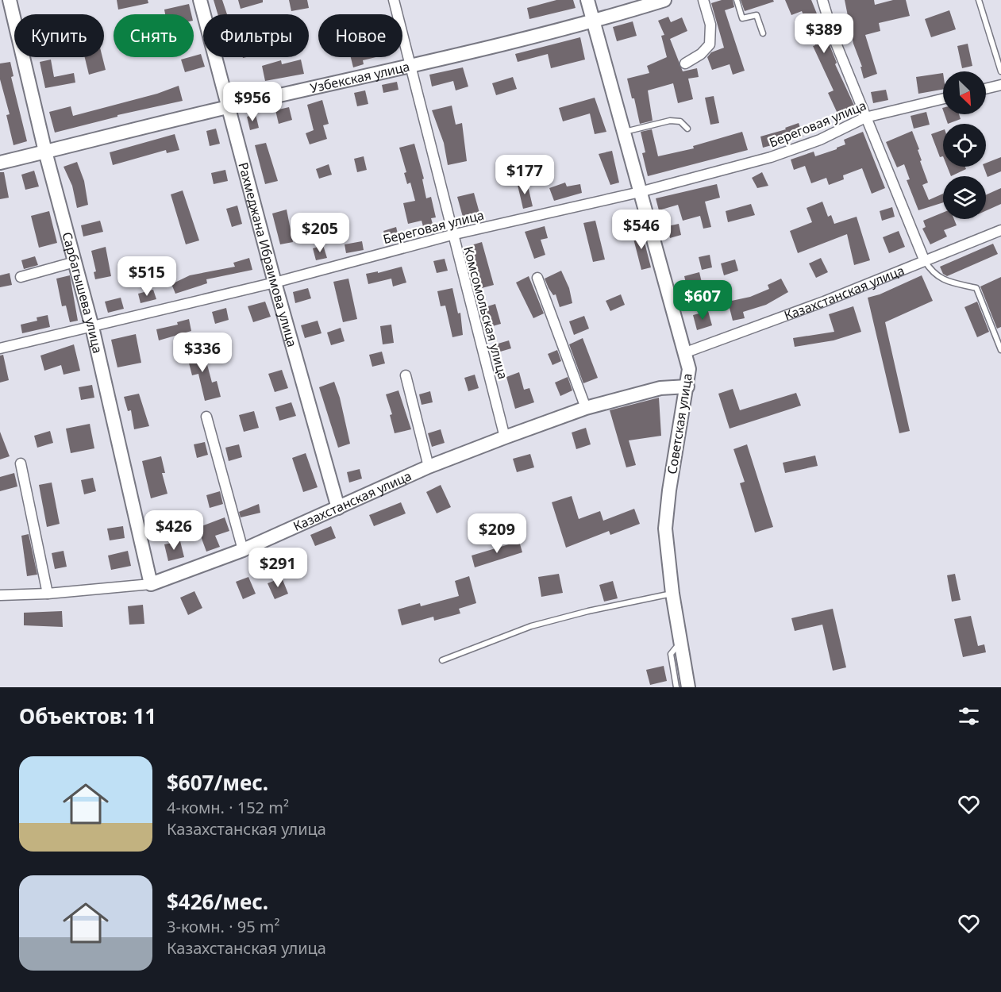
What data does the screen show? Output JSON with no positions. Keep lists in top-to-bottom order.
{
  "streets": {
    "street": [
      "Узбекская улица",
      "Береговая улица",
      "Рахмеджана Ибраимова улица",
      "Сарбагышева улица",
      "Казахстанская улица",
      "Комсомольская улица",
      "Советская улица"
    ]
  },
  "crossings": [
    ["Узбекская улица", "Рахмеджана Ибраимова улица"],
    ["Узбекская улица", "Сарбагышева улица"],
    ["Узбекская улица", "Комсомольская улица"],
    ["Узбекская улица", "Советская улица"],
    ["Береговая улица", "Рахмеджана Ибраимова улица"],
    ["Береговая улица", "Сарбагышева улица"],
    ["Береговая улица", "Комсомольская улица"],
    ["Береговая улица", "Советская улица"],
    ["Рахмеджана Ибраимова улица", "Казахстанская улица"],
    ["Сарбагышева улица", "Казахстанская улица"],
    ["Казахстанская улица", "Комсомольская улица"],
    ["Казахстанская улица", "Советская улица"]
  ],
  "north": "bottom right",
  "page": {
    "price": [
      "$389",
      "$956",
      "$177",
      "$546",
      "$205",
      "$515",
      "$607",
      "$336",
      "$426",
      "$209",
      "$291"
    ],
    "chip": [
      "Купить",
      "Снять",
      "Фильтры",
      "Новое"
    ],
    "heading": "Объектов: 11",
    "list": [
      {
        "name": "$607/мес.",
        "note": "4-комн. · 152 m² · Казахстанская улица"
      },
      {
        "name": "$426/мес.",
        "note": "3-комн. · 95 m² · Казахстанская улица"
      }
    ]
  }
}
